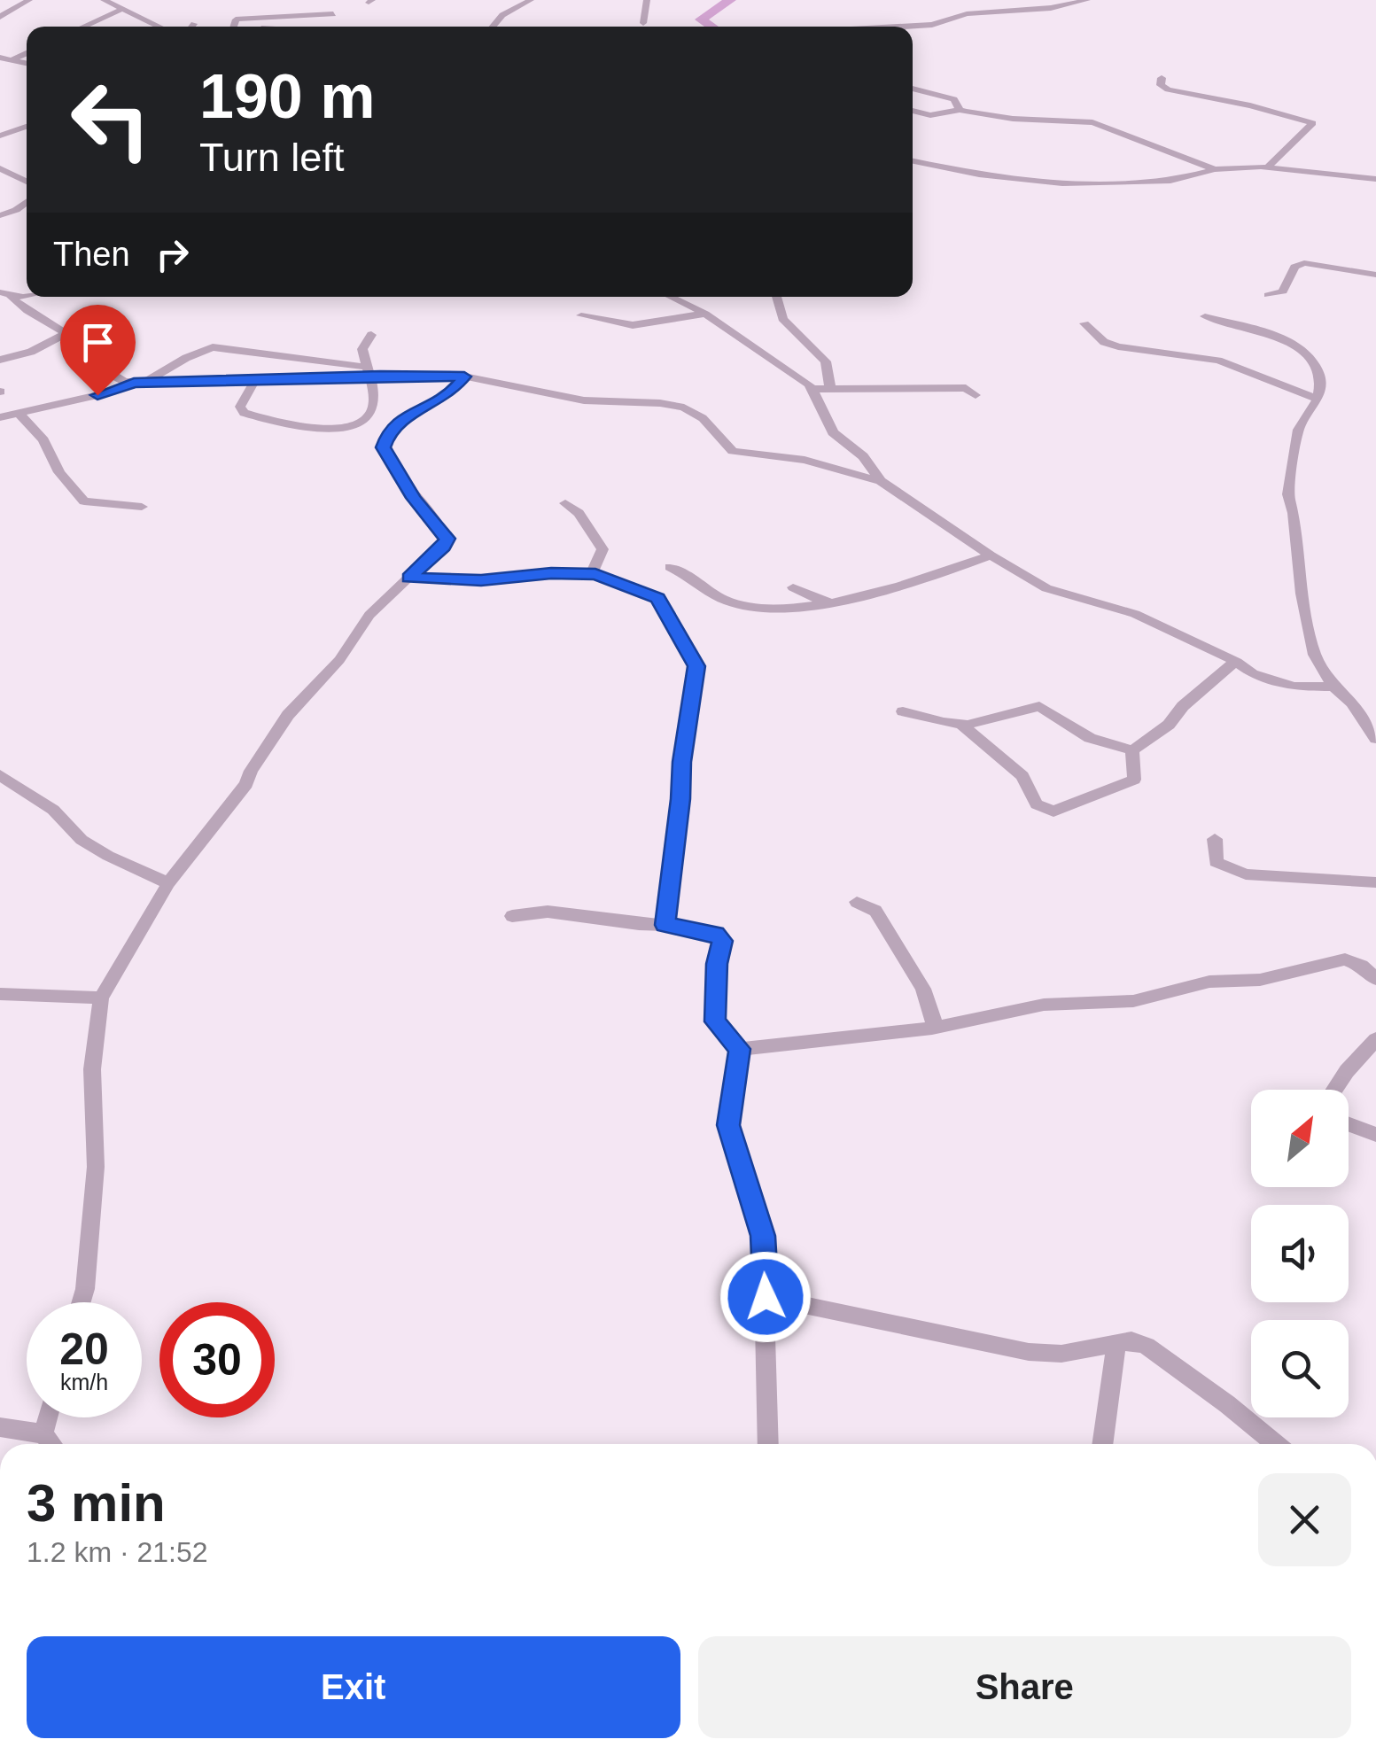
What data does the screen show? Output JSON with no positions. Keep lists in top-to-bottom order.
{
  "north": "top right",
  "page": {
    "turn": ["190 m", "Turn left"],
    "then": "Then",
    "speed": "20 km/h",
    "limit": "30",
    "heading": ["3 min", "1.2 km · 21:52"],
    "buttons": ["Exit", "Share"]
  }
}
